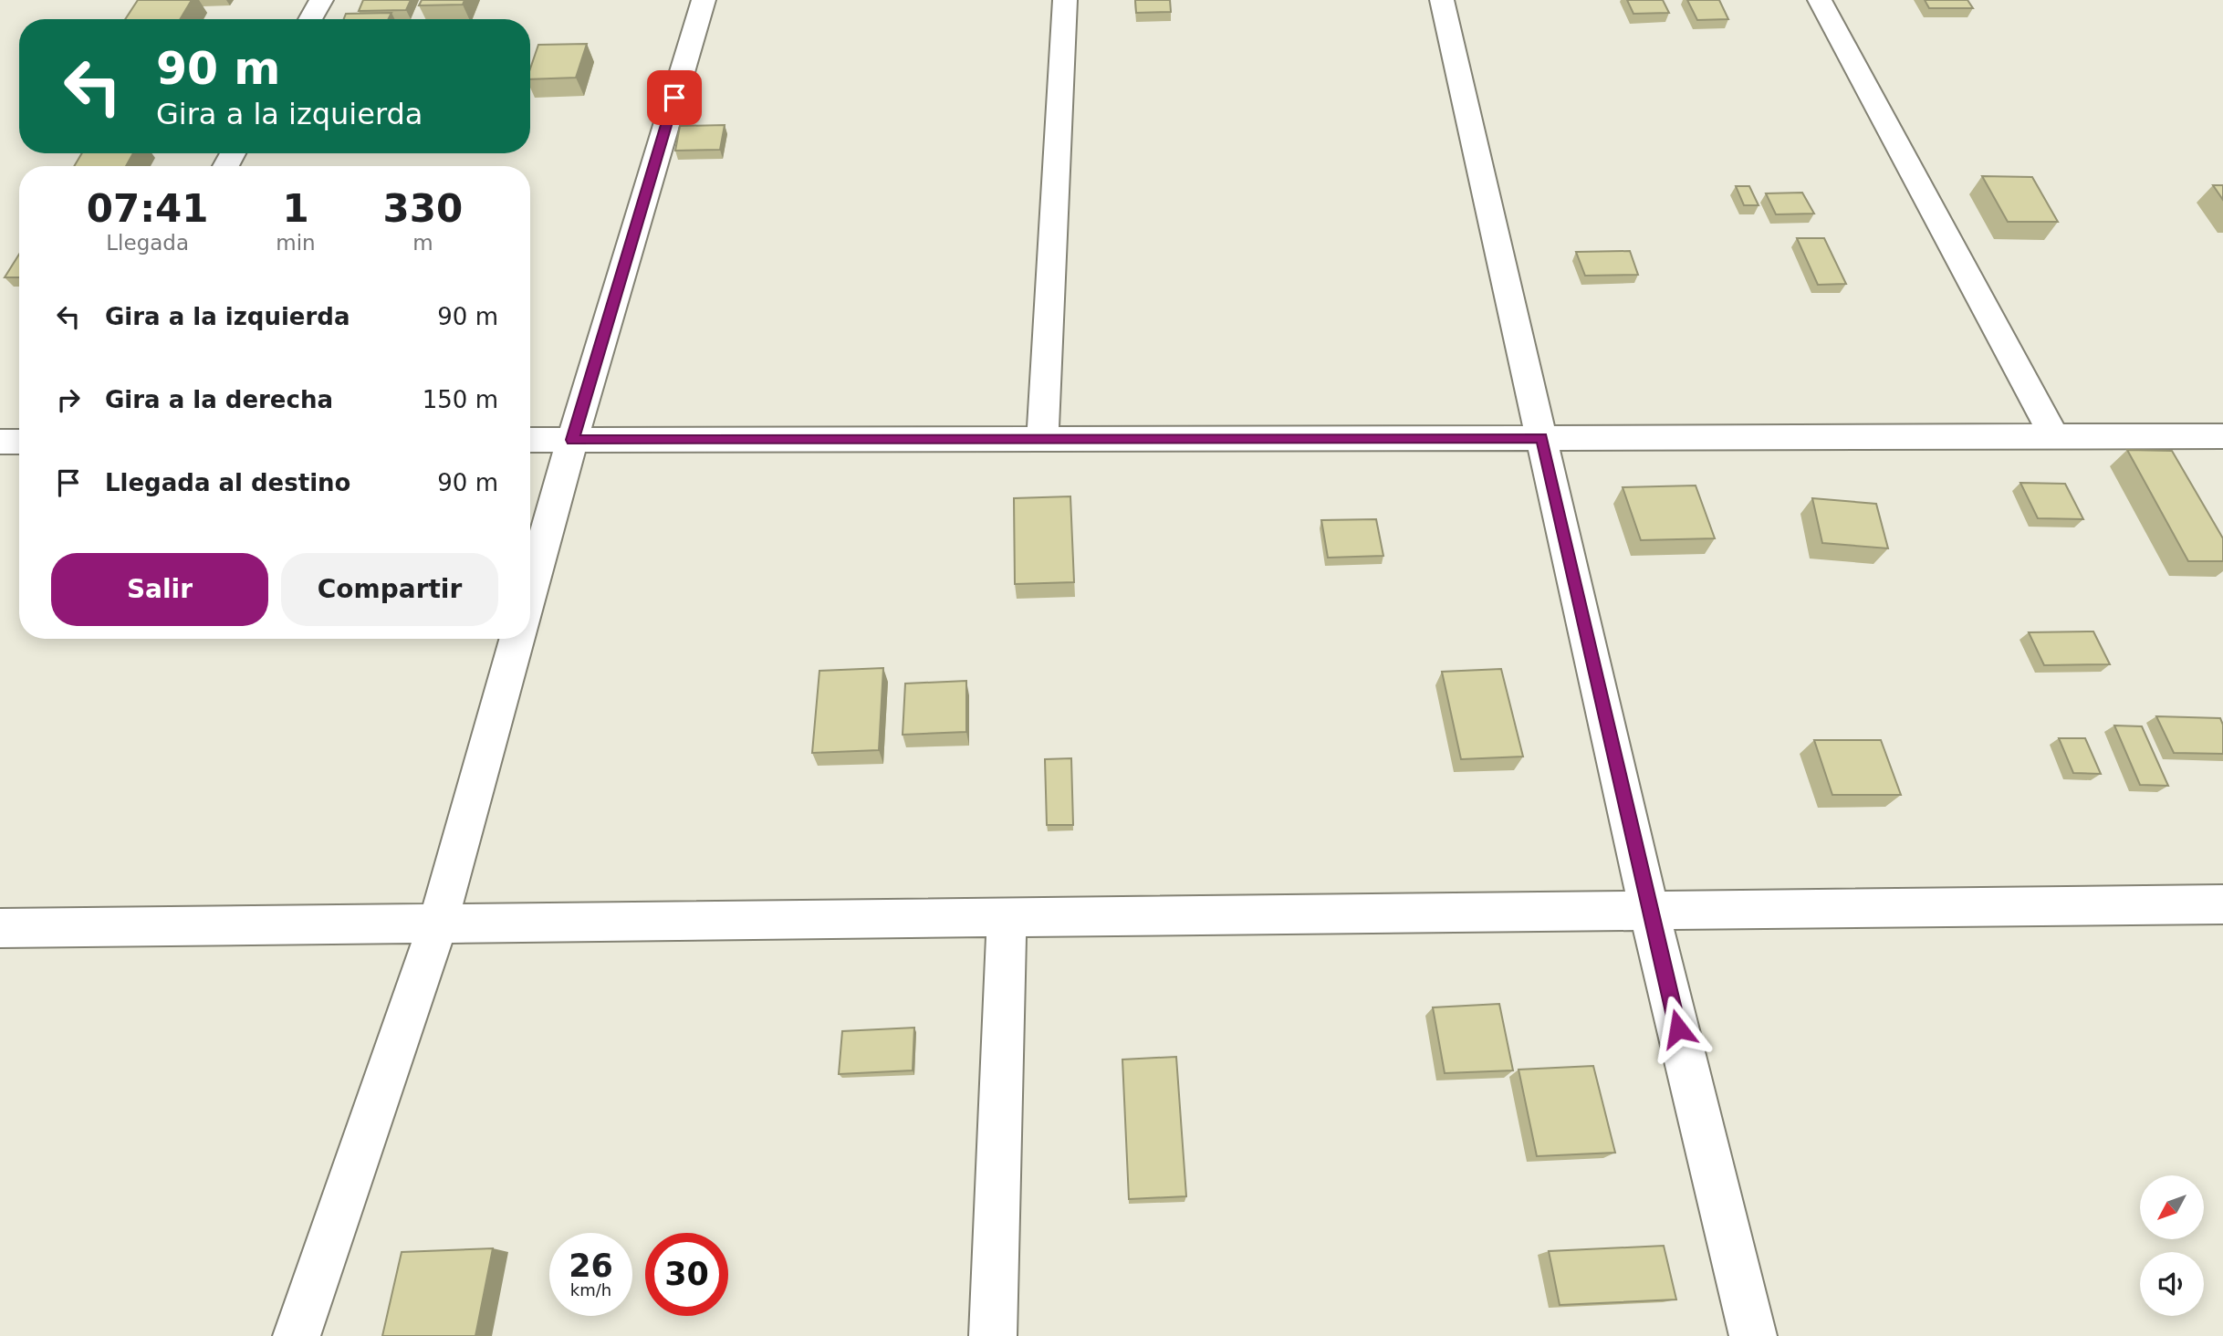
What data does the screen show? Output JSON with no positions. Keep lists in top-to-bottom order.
{
  "north": "bottom left",
  "page": {
    "turn": ["90 m", "Gira a la izquierda"],
    "eta": [
      "07:41",
      "Llegada",
      "1",
      "min",
      "330",
      "m"
    ],
    "list": [
      {
        "name": "Gira a la izquierda",
        "value": "90 m"
      },
      {
        "name": "Gira a la derecha",
        "value": "150 m"
      },
      {
        "name": "Llegada al destino",
        "value": "90 m"
      }
    ],
    "buttons": ["Salir", "Compartir"],
    "speed": "26 km/h",
    "limit": "30"
  }
}
